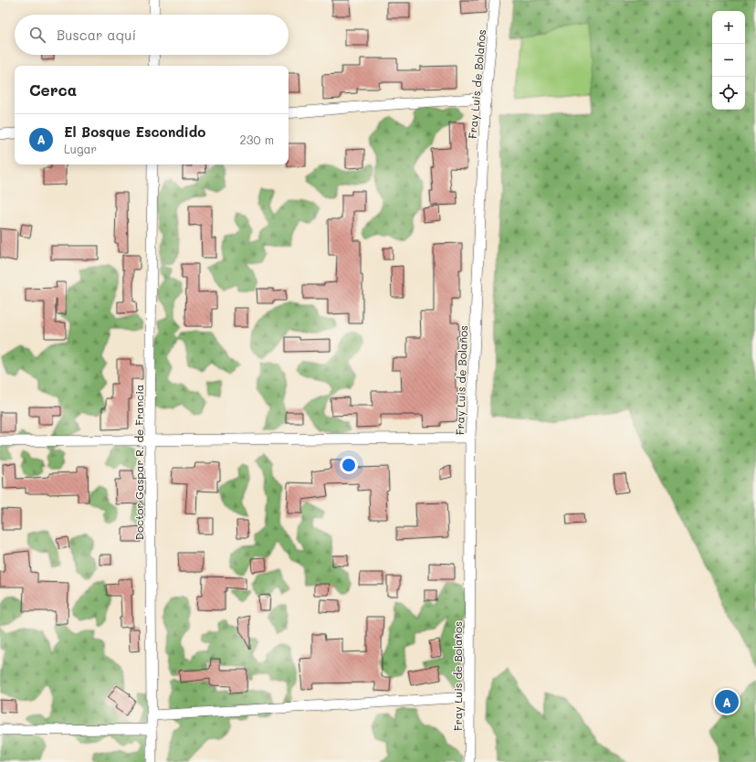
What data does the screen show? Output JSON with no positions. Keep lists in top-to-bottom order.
{
  "streets": {
    "street": ["Fray Luis de Bolaños", "Doctor Gaspar R. de Francia"]
  },
  "page": {
    "map_buttons": ["+", "−"],
    "search": "Buscar aquí",
    "heading": "Cerca",
    "list": [
      {
        "mark": "A",
        "name": "El Bosque Escondido",
        "note": "Lugar",
        "value": "230 m"
      }
    ],
    "pins": "A"
  }
}
